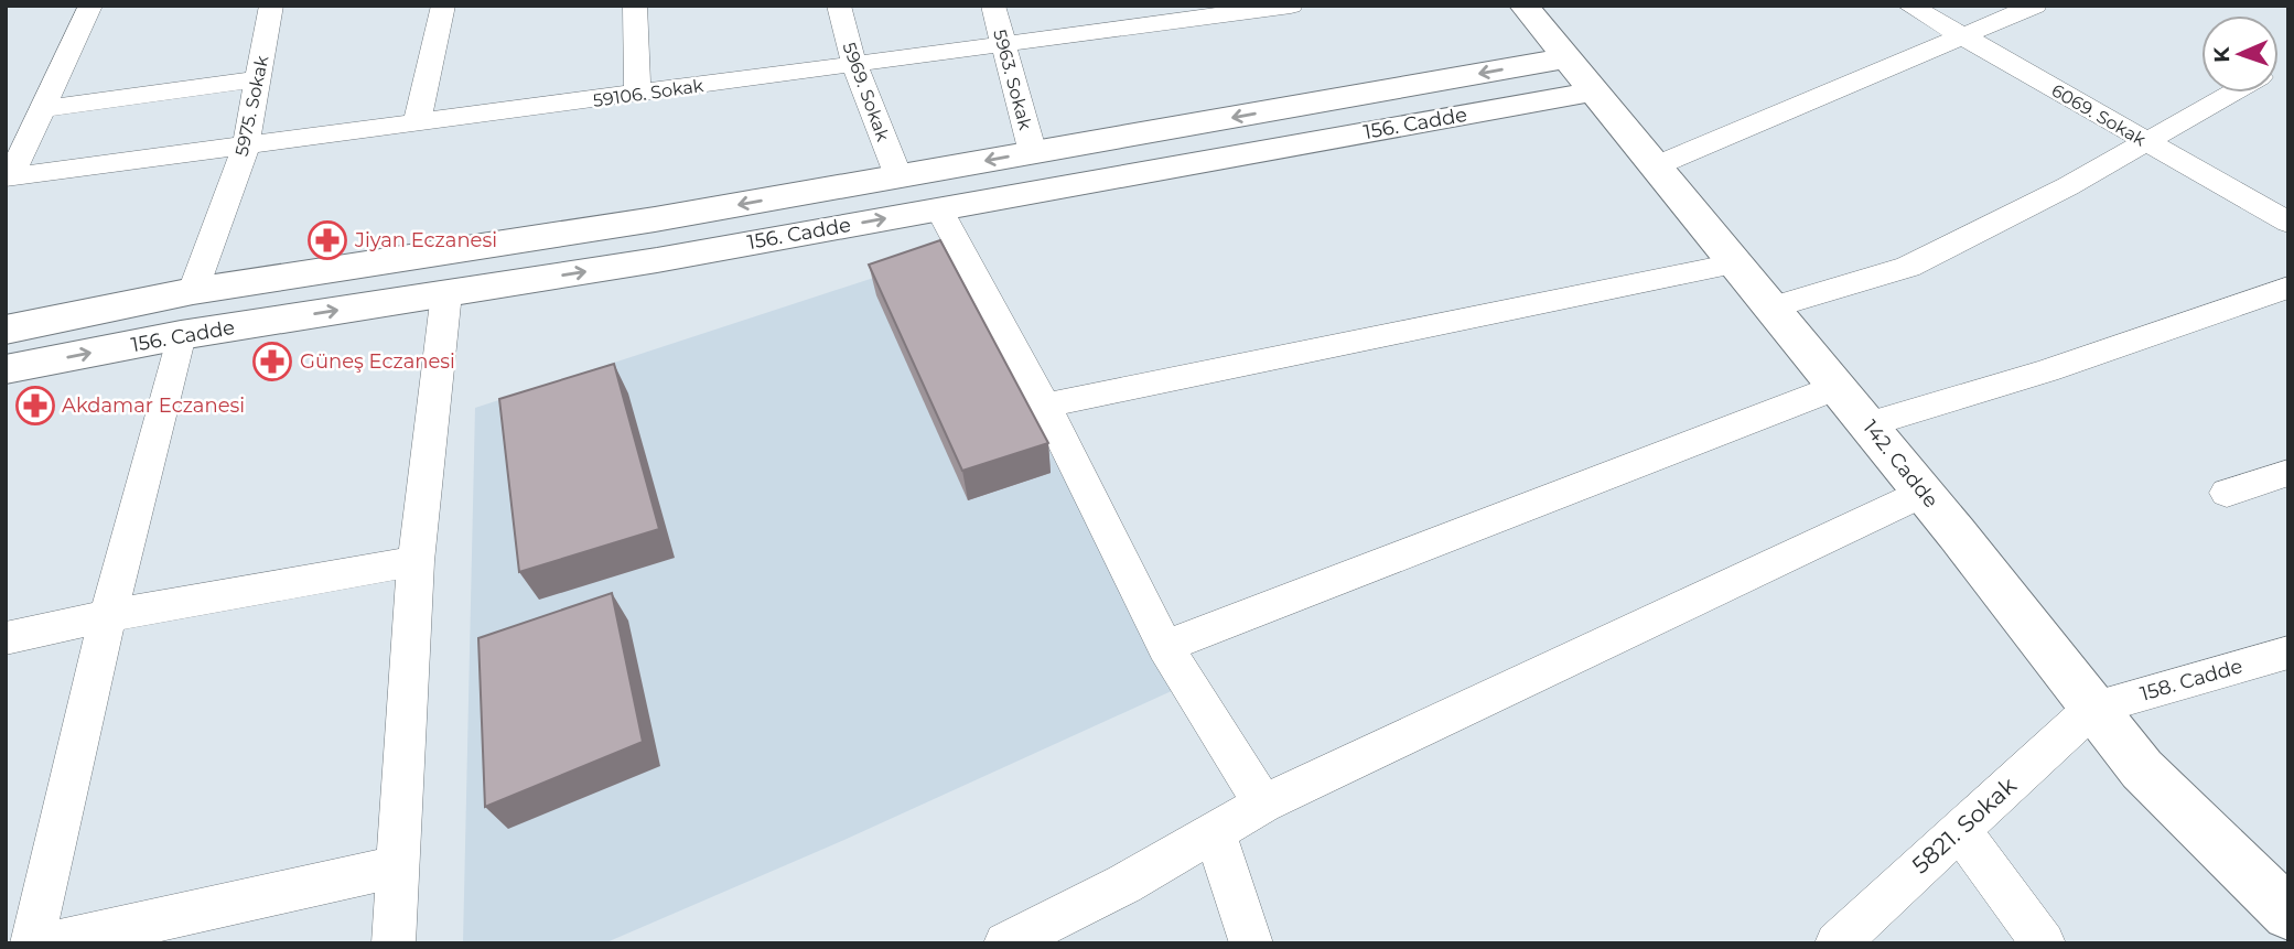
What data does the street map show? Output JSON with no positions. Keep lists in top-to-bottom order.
{
  "streets": {
    "street": [
      "5963. Sokak",
      "5969. Sokak",
      "59106. Sokak",
      "5975. Sokak",
      "6069. Sokak",
      "156. Cadde",
      "142. Cadde",
      "158. Cadde",
      "5821. Sokak"
    ]
  },
  "crossings": [
    ["5963. Sokak", "59106. Sokak"],
    ["5963. Sokak", "156. Cadde"],
    ["5969. Sokak", "59106. Sokak"],
    ["5969. Sokak", "156. Cadde"],
    ["59106. Sokak", "5975. Sokak"],
    ["5975. Sokak", "156. Cadde"],
    ["156. Cadde", "142. Cadde"],
    ["142. Cadde", "158. Cadde"],
    ["142. Cadde", "5821. Sokak"],
    ["158. Cadde", "5821. Sokak"]
  ],
  "places": {
    "pharmacy": ["Jiyan Eczanesi", "Güneş Eczanesi", "Akdamar Eczanesi"]
  },
  "north": "left"
}
